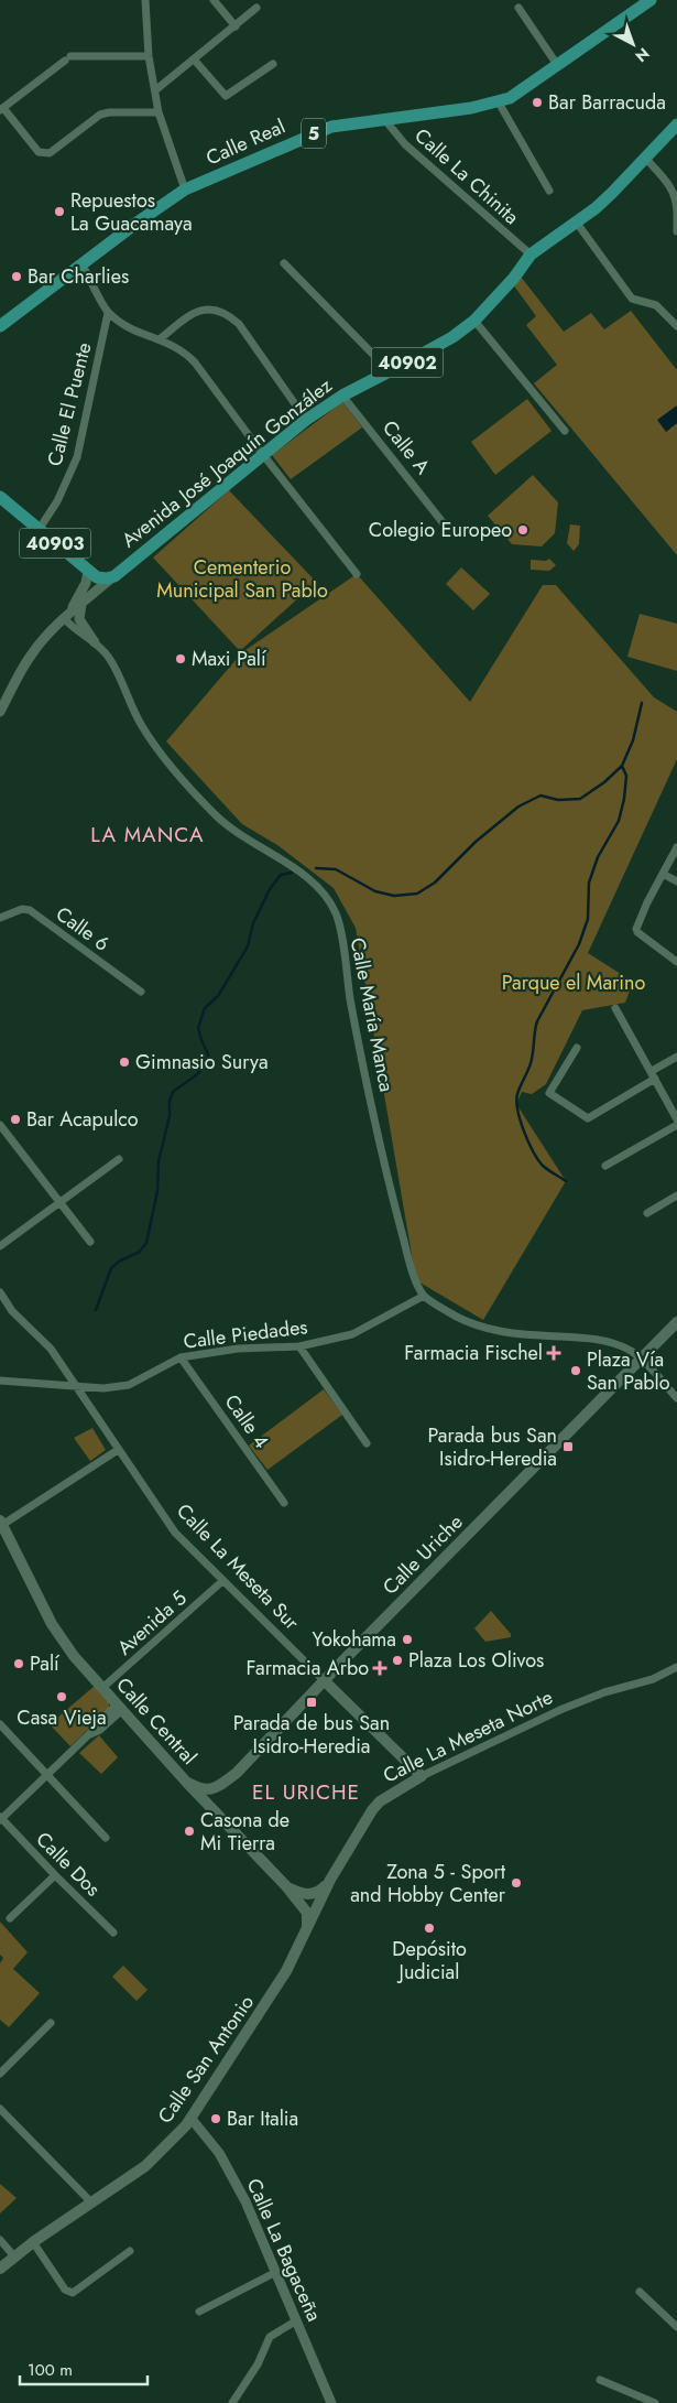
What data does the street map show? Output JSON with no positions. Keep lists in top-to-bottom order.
{
  "streets": {
    "main road": [
      "5",
      "Calle Real",
      "40902",
      "Avenida José Joaquín González",
      "40903",
      "Calle Uriche",
      "Calle La Meseta Sur",
      "Calle Central",
      "Calle La Meseta Norte",
      "Calle San Antonio"
    ],
    "street": [
      "Calle La Chinita",
      "Calle El Puente",
      "Calle A",
      "Calle 6",
      "Calle María Manca",
      "Calle Piedades",
      "Calle 4",
      "Avenida 5",
      "Calle Dos",
      "Calle La Bagaceña"
    ]
  },
  "crossings": [
    ["Calle Real", "Calle La Chinita"],
    ["Calle La Chinita", "Avenida José Joaquín González"],
    ["Calle El Puente", "40903"],
    ["Calle A", "Avenida José Joaquín González"],
    ["Avenida José Joaquín González", "40903"],
    ["Avenida José Joaquín González", "Calle María Manca"],
    ["Calle María Manca", "Calle Piedades"],
    ["Calle Piedades", "Calle 4"],
    ["Calle Piedades", "Calle La Meseta Sur"],
    ["Calle Uriche", "Calle La Meseta Sur"],
    ["Calle Uriche", "Calle Central"],
    ["Calle La Meseta Sur", "Avenida 5"],
    ["Calle La Meseta Sur", "Calle La Meseta Norte"],
    ["Avenida 5", "Calle Central"],
    ["Calle Central", "Calle La Meseta Norte"],
    ["Calle Central", "Calle San Antonio"],
    ["Calle La Meseta Norte", "Calle San Antonio"],
    ["Calle San Antonio", "Calle La Bagaceña"]
  ],
  "districts": ["LA MANCA", "EL URICHE"],
  "parks": ["Cementerio Municipal San Pablo", "Parque el Marino"],
  "places": {
    "other": [
      "Bar Barracuda",
      "Repuestos La Guacamaya",
      "Bar Charlies",
      "Colegio Europeo",
      "Maxi Palí",
      "Gimnasio Surya",
      "Bar Acapulco",
      "Plaza Vía San Pablo",
      "Yokohama",
      "Plaza Los Olivos",
      "Palí",
      "Casa Vieja",
      "Casona de Mi Tierra",
      "Zona 5 - Sport and Hobby Center",
      "Depósito Judicial",
      "Bar Italia"
    ],
    "health": ["Farmacia Fischel", "Farmacia Arbo"],
    "transit": ["Parada bus San Isidro-Heredia", "Parada de bus San Isidro-Heredia"]
  },
  "scale_bar": "100 m",
  "north": "bottom right"
}
